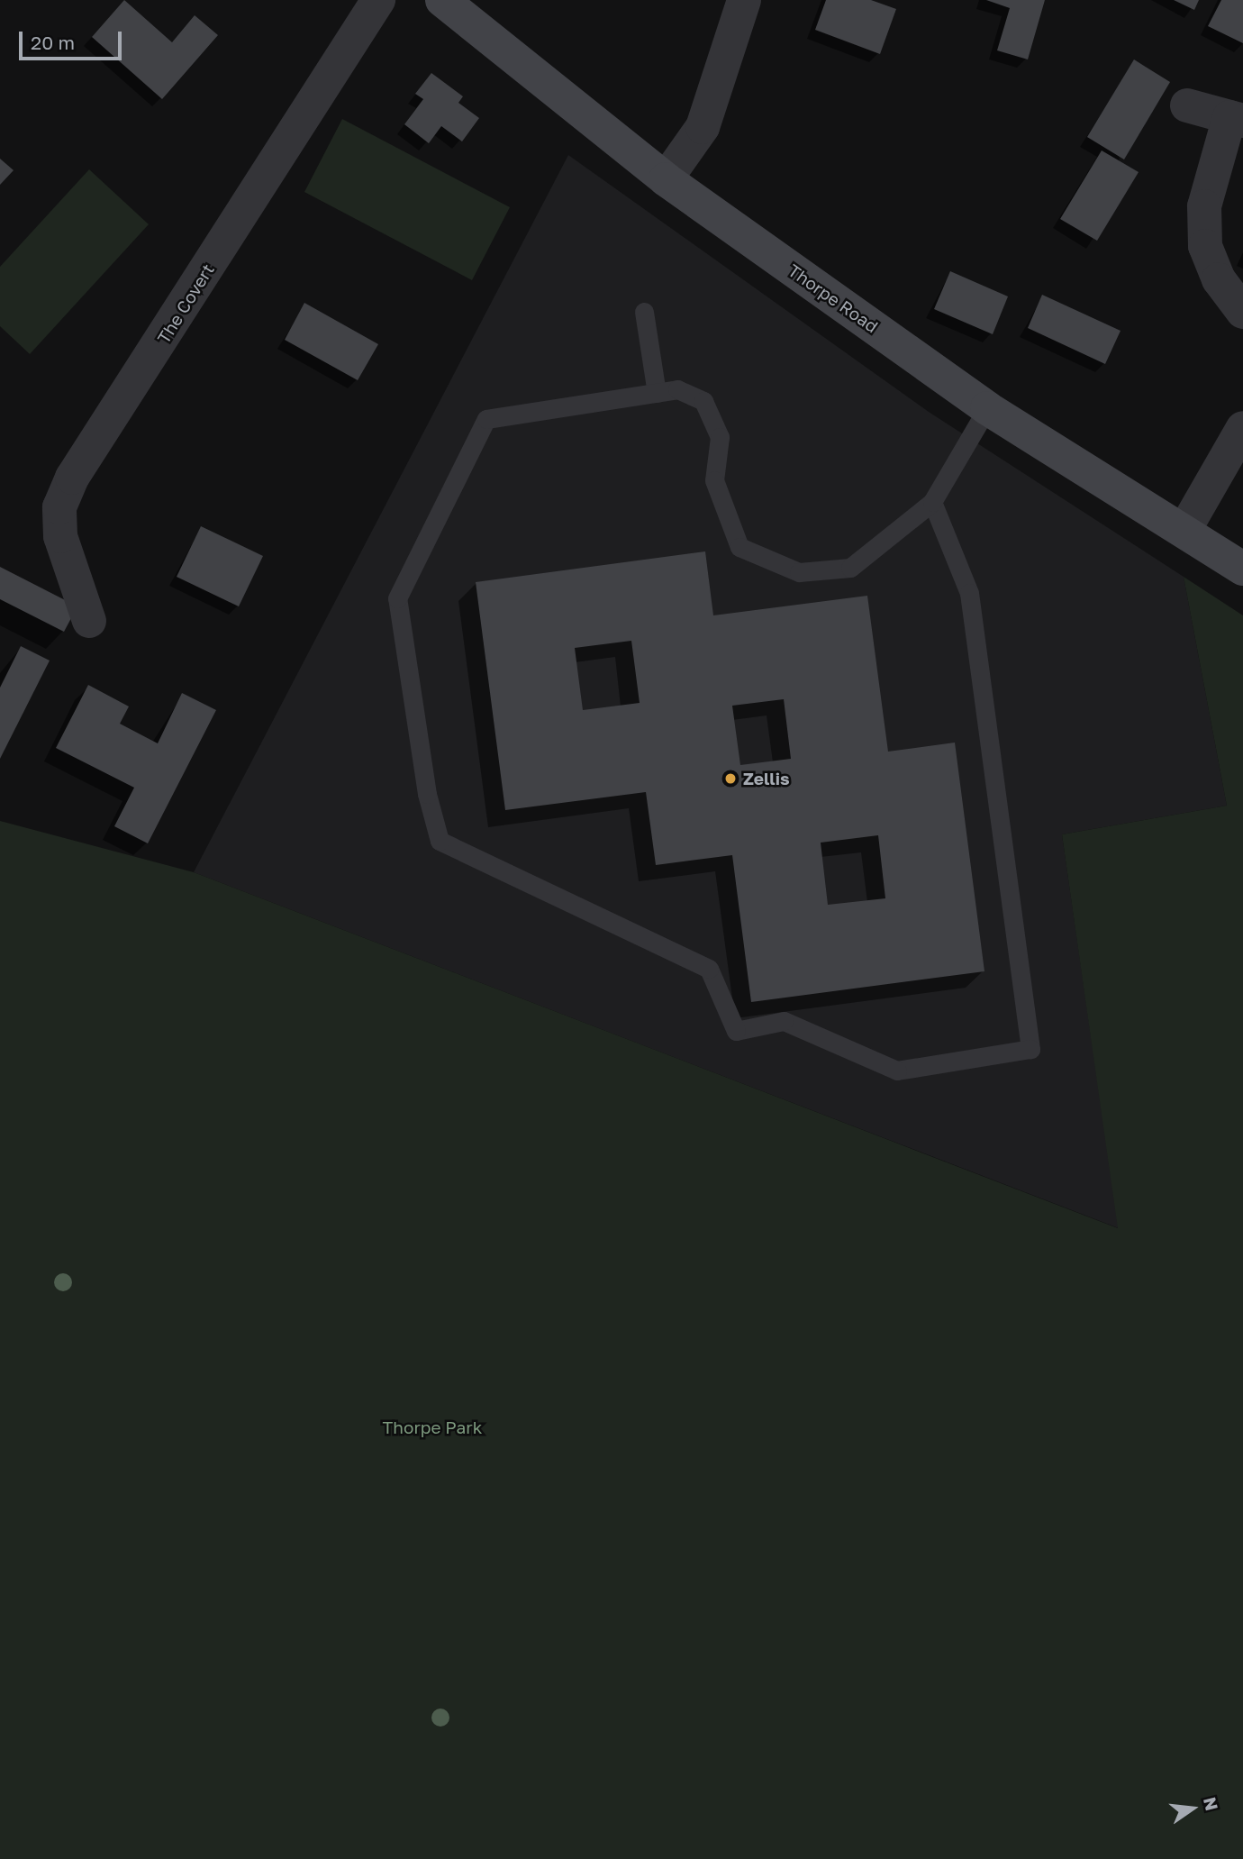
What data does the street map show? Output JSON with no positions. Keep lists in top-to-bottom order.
{
  "streets": {
    "street": ["Thorpe Road", "The Covert"]
  },
  "parks": ["Thorpe Park"],
  "places": ["Zellis"],
  "scale_bar": "20 m",
  "north": "right"
}
